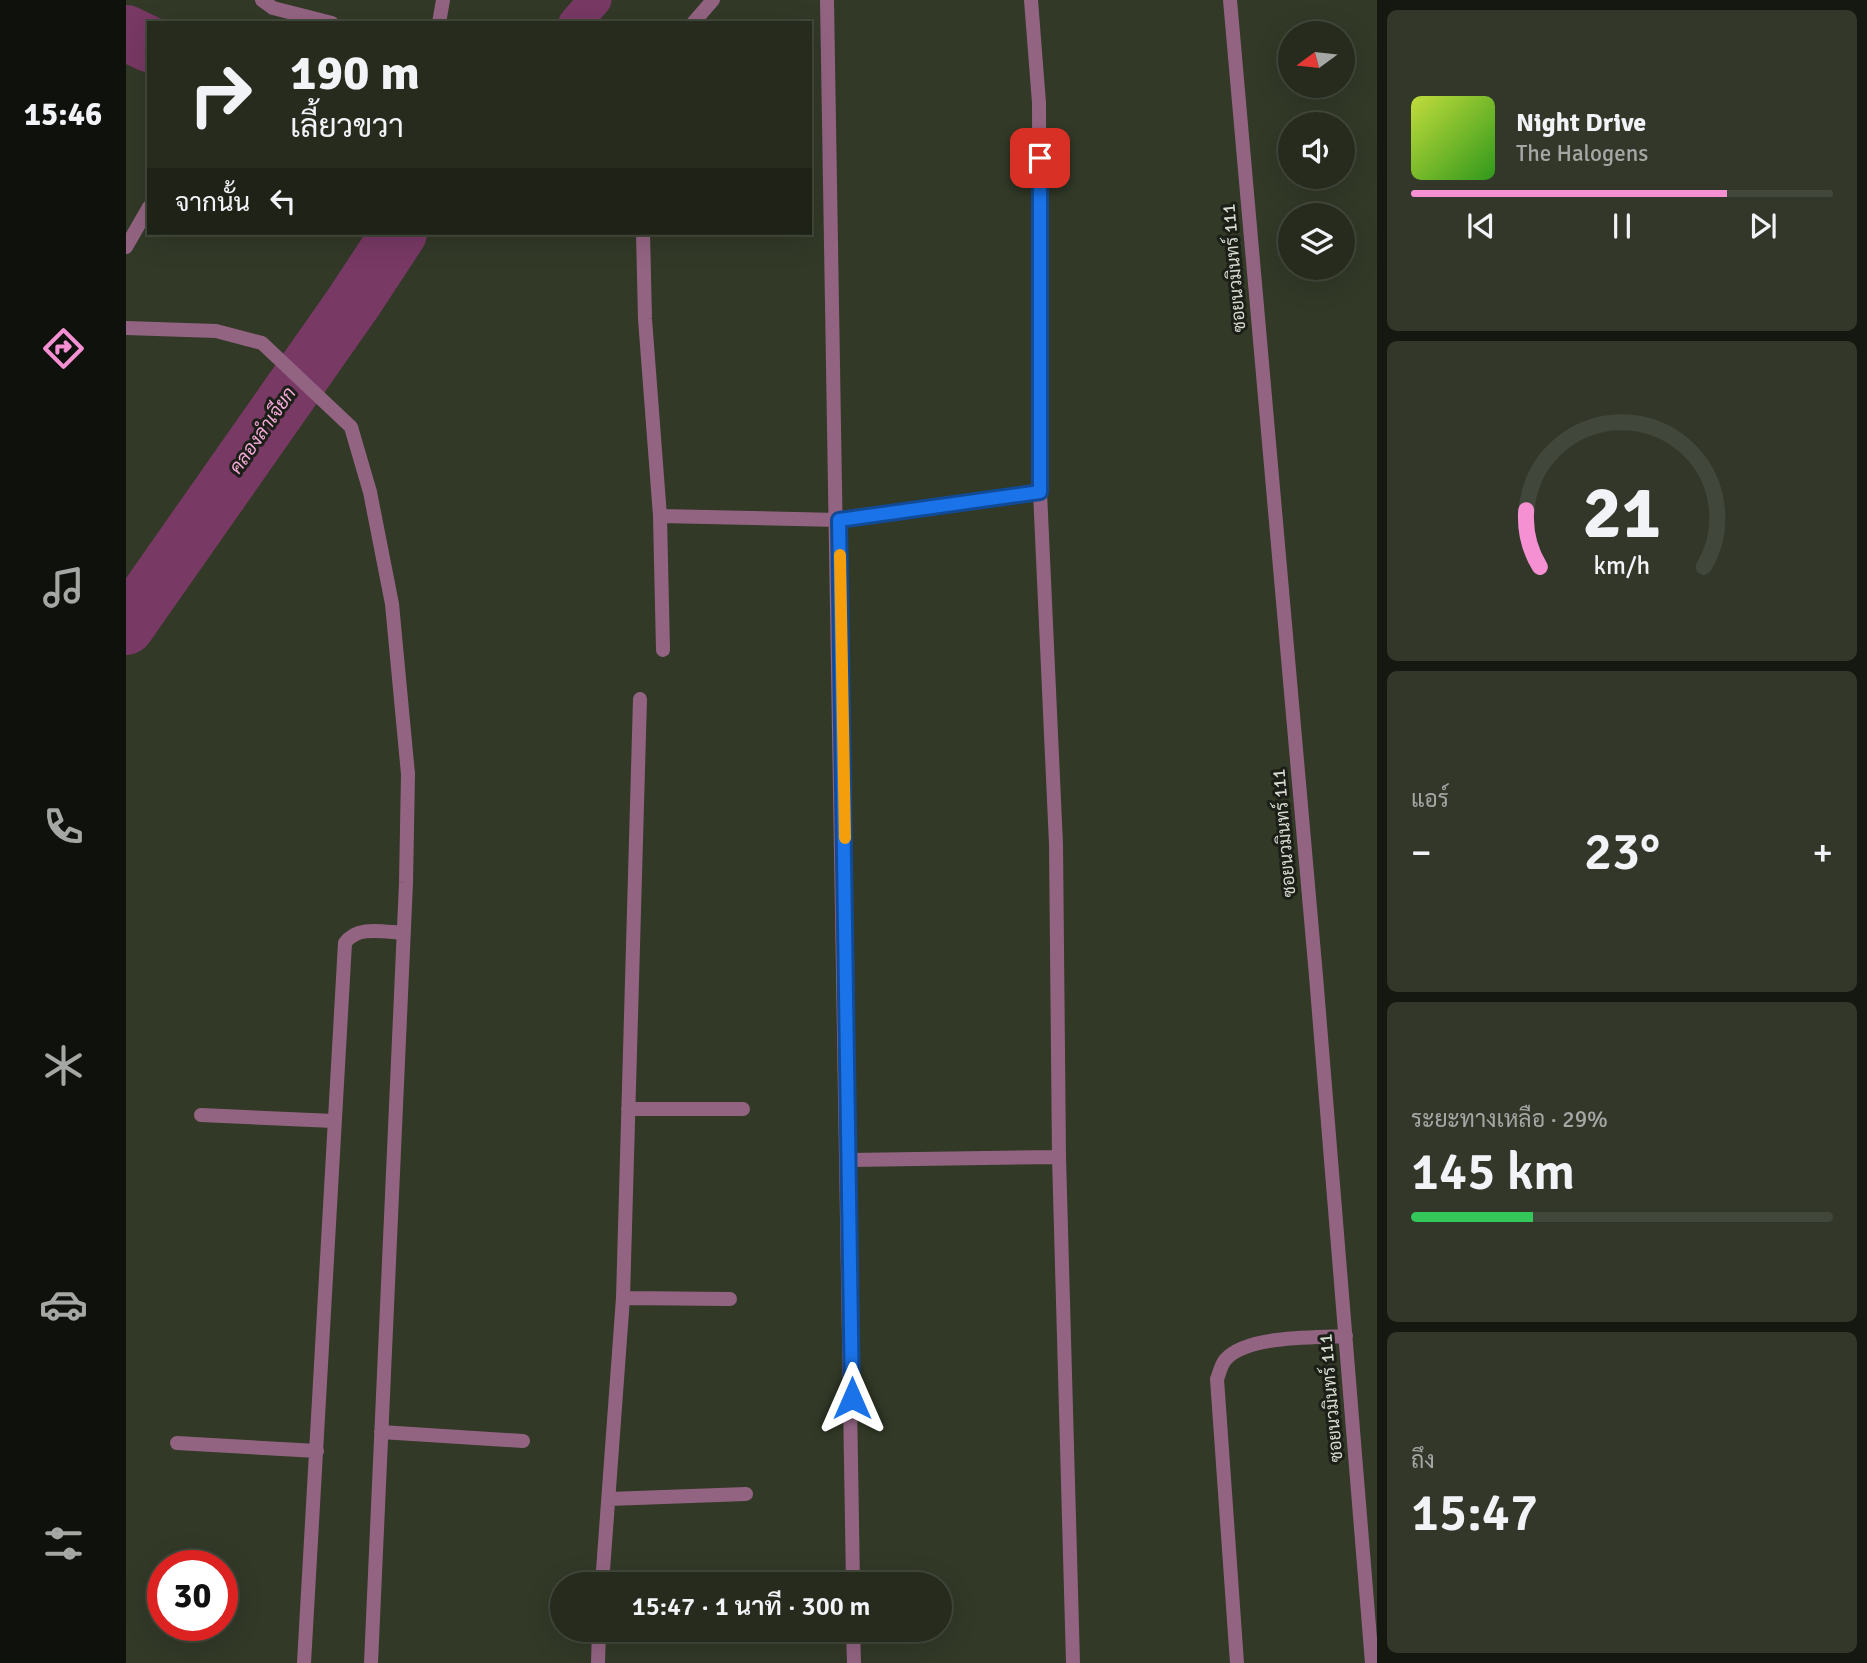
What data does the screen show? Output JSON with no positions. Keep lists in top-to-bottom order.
{
  "streets": {
    "street": ["ซอยนวมินทร์ 111"]
  },
  "water": ["คลองลำเจียก"],
  "north": "left",
  "page": {
    "tabs": "15:46",
    "turn": ["190 m", "เลี้ยวขวา"],
    "song": ["Night Drive", "The Halogens"],
    "then": "จากนั้น",
    "tile": [
      "แอร์",
      ["ระยะทางเหลือ · 29%", "145 km"],
      ["ถึง", "15:47"]
    ],
    "heat": ["−", "23°", "+"],
    "limit": "30",
    "trip": "15:47 · 1 นาที · 300 m",
    "gauge": ["21", "km/h"]
  }
}
